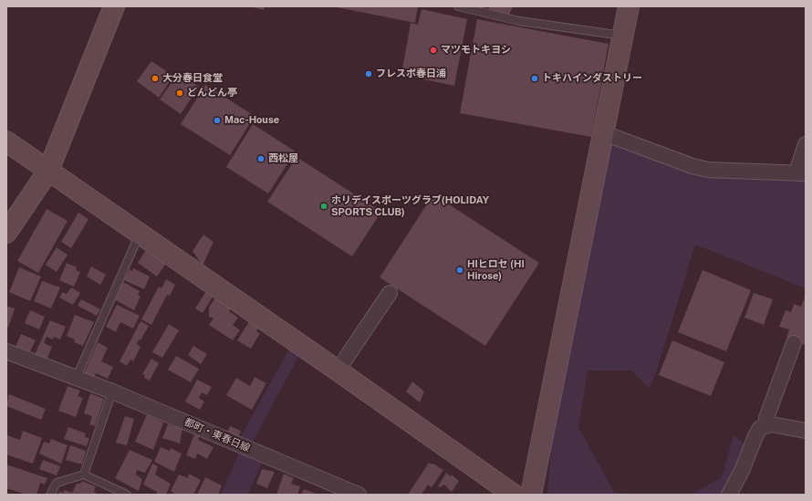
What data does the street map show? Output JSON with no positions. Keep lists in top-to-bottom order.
{
  "streets": {
    "street": ["都町・東春日線"]
  },
  "places": [
    "マツモトキヨシ",
    "フレスポ春日浦",
    "大分春日食堂",
    "トキハインダストリー",
    "どんどん亭",
    "Mac-House",
    "西松屋",
    "ホリデイスポーツグラブ(HOLIDAY SPORTS CLUB)",
    "HIヒロセ (HI Hirose)"
  ]
}
